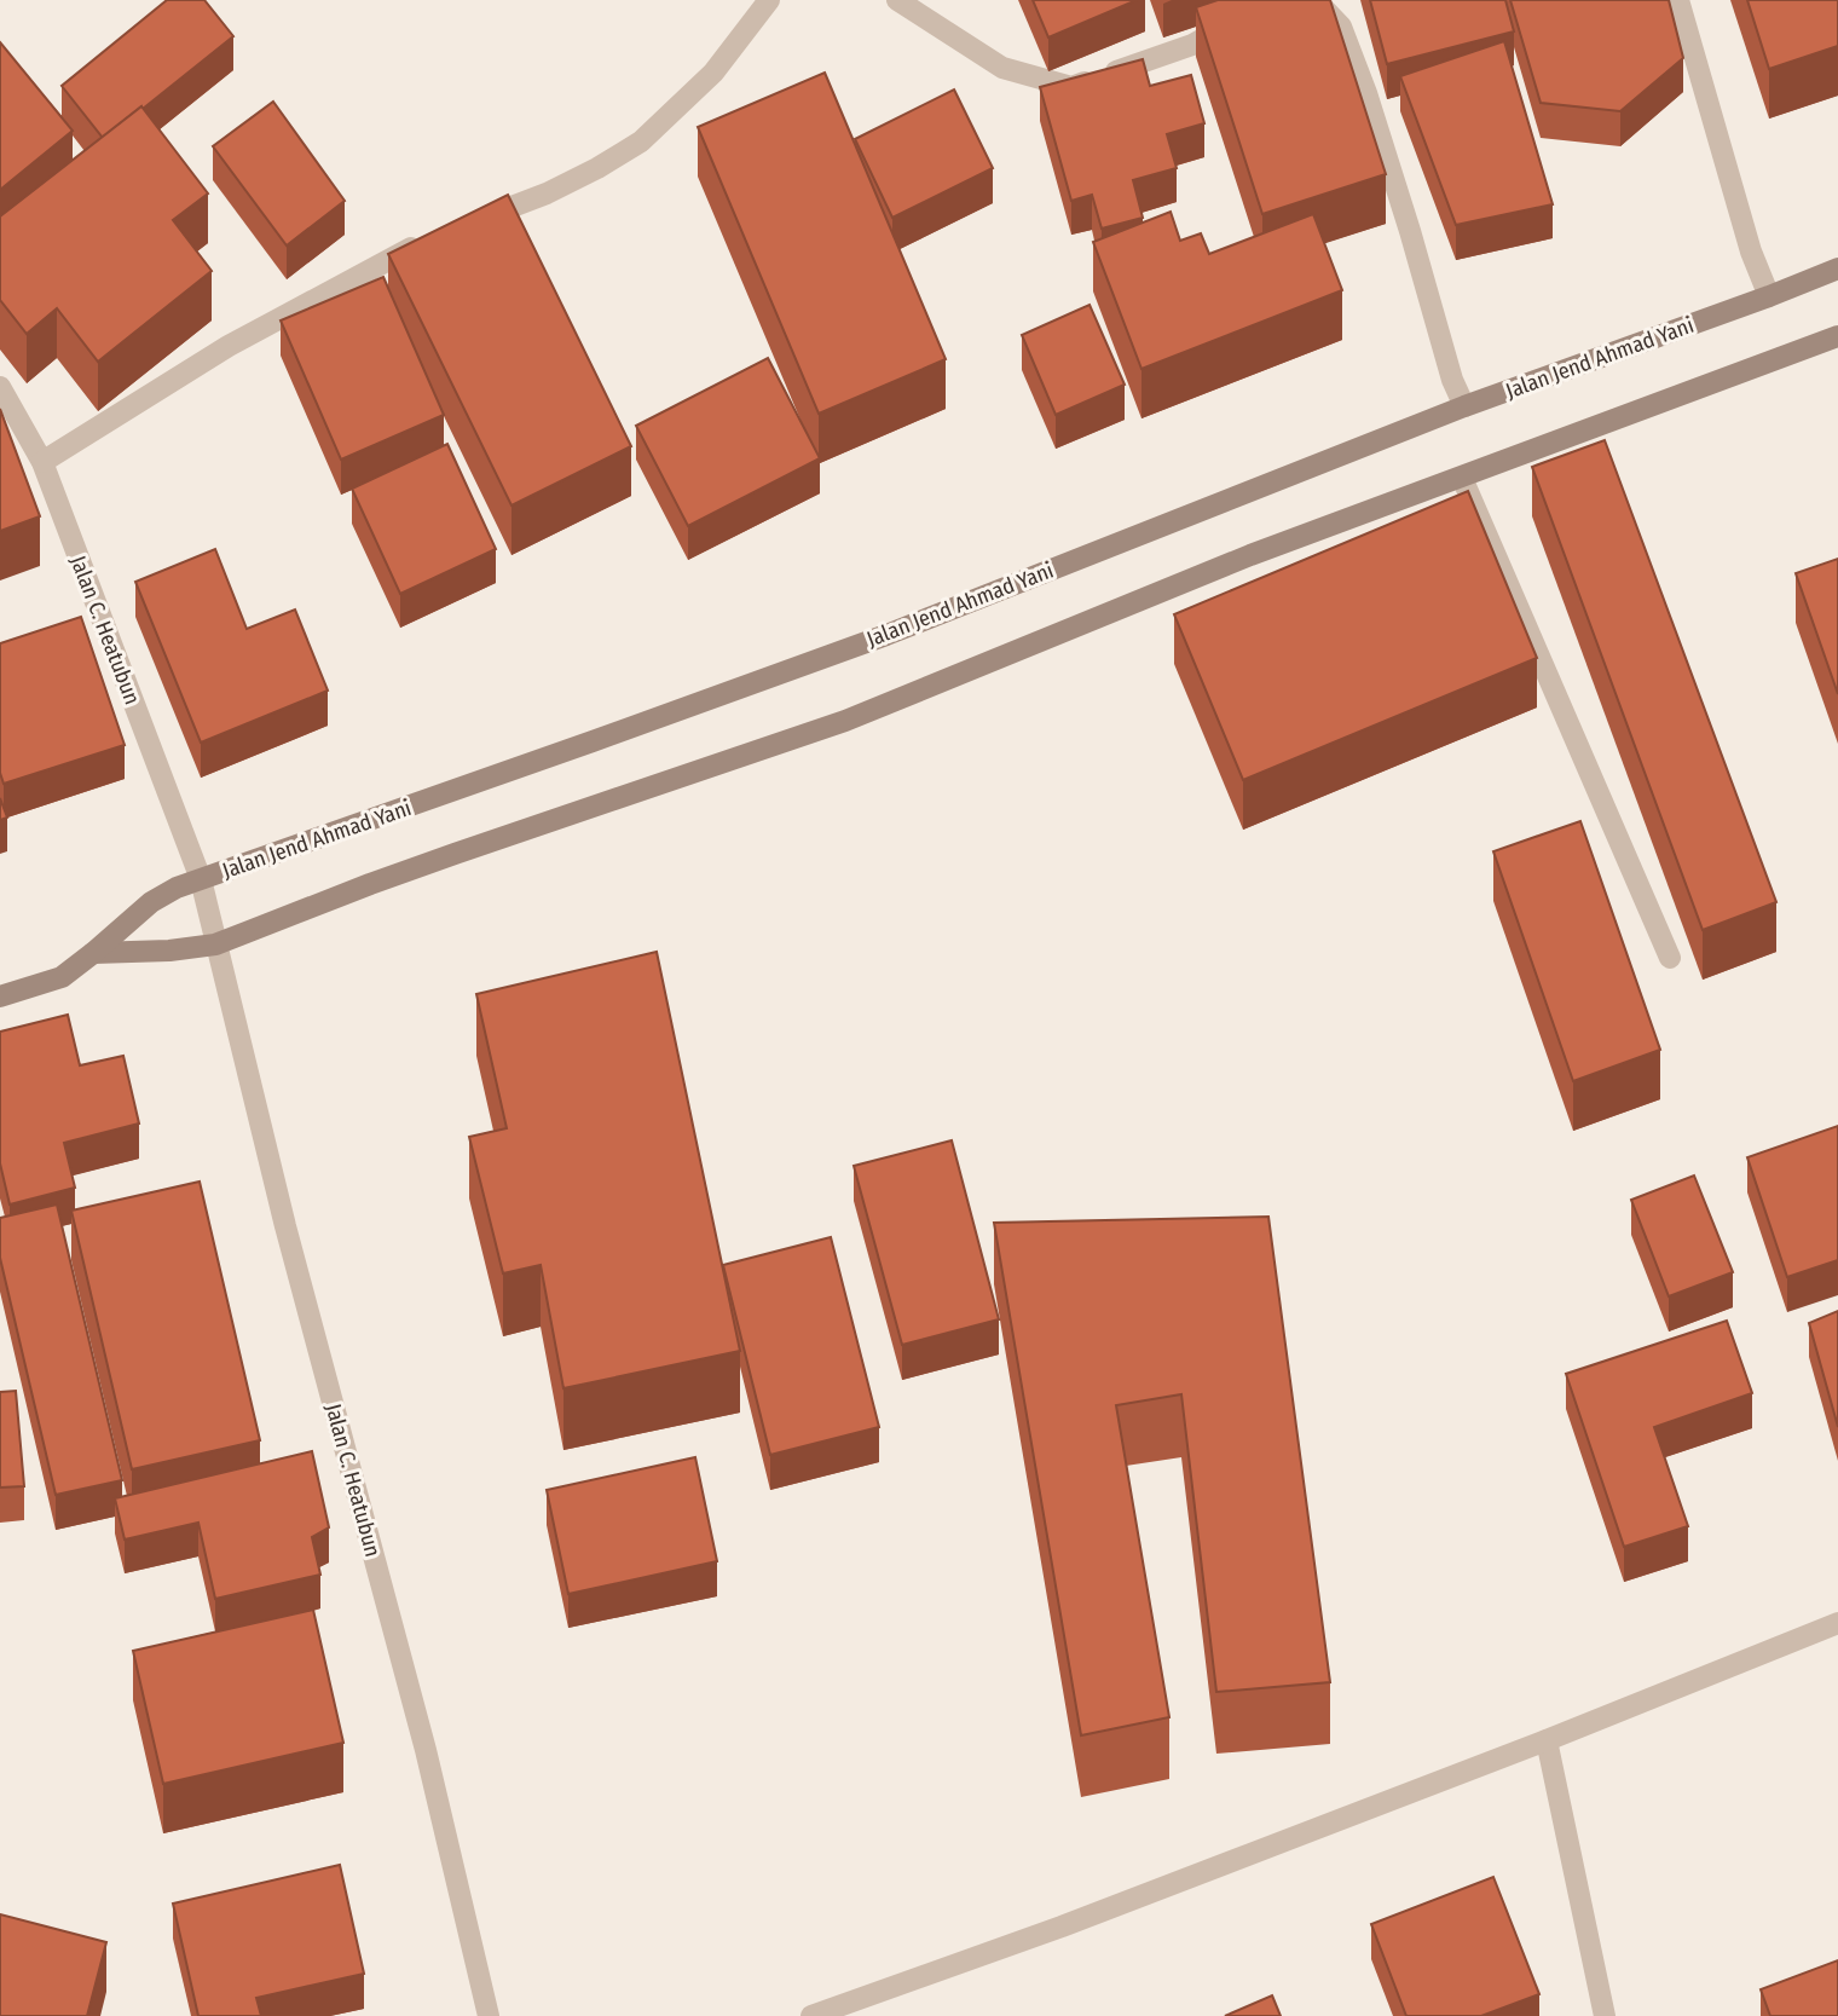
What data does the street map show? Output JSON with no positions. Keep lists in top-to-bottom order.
{
  "streets": {
    "main road": ["Jalan Jend Ahmad Yani"],
    "street": ["Jalan C. Heatubun"]
  },
  "crossings": [
    ["Jalan Jend Ahmad Yani", "Jalan C. Heatubun"]
  ]
}
